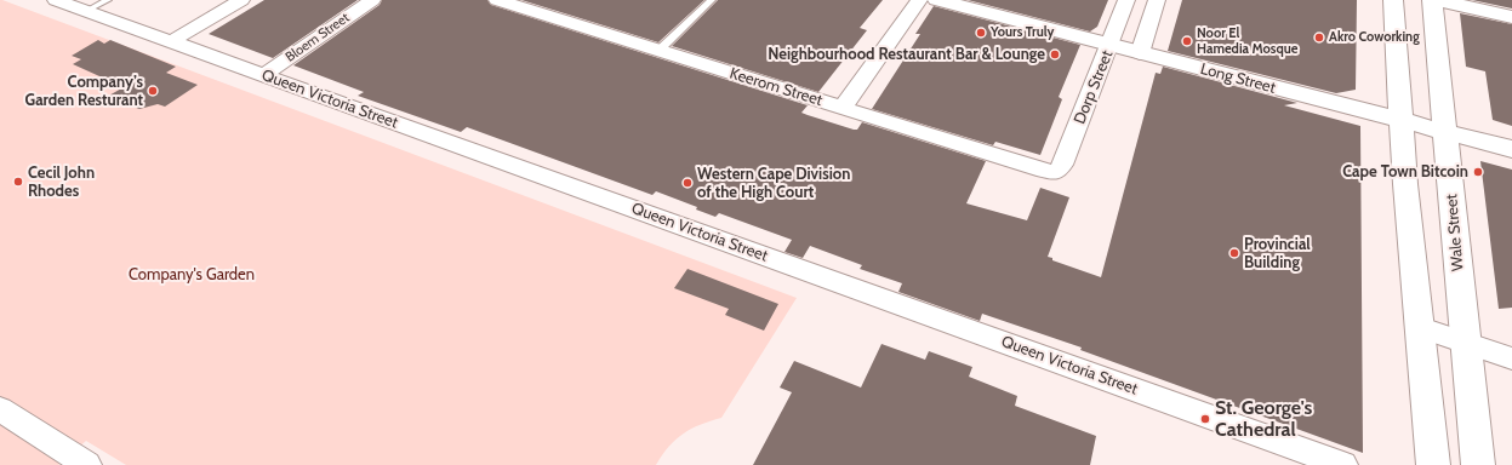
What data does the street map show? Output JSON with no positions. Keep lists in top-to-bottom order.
{
  "streets": {
    "main road": ["Long Street", "Wale Street"],
    "street": [
      "Bloem Street",
      "Keerom Street",
      "Dorp Street",
      "Queen Victoria Street"
    ]
  },
  "crossings": [
    ["Bloem Street", "Queen Victoria Street"],
    ["Long Street", "Dorp Street"],
    ["Long Street", "Wale Street"],
    ["Keerom Street", "Dorp Street"]
  ],
  "parks": ["Company's Garden"],
  "places": [
    "Yours Truly",
    "Akro Coworking",
    "Noor El Hamedia Mosque",
    "Neighbourhood Restaurant Bar & Lounge",
    "Company’s Garden Resturant",
    "Cape Town Bitcoin",
    "Cecil John Rhodes",
    "Western Cape Division of the High Court",
    "Provincial Building",
    "St. George's Cathedral"
  ]
}
